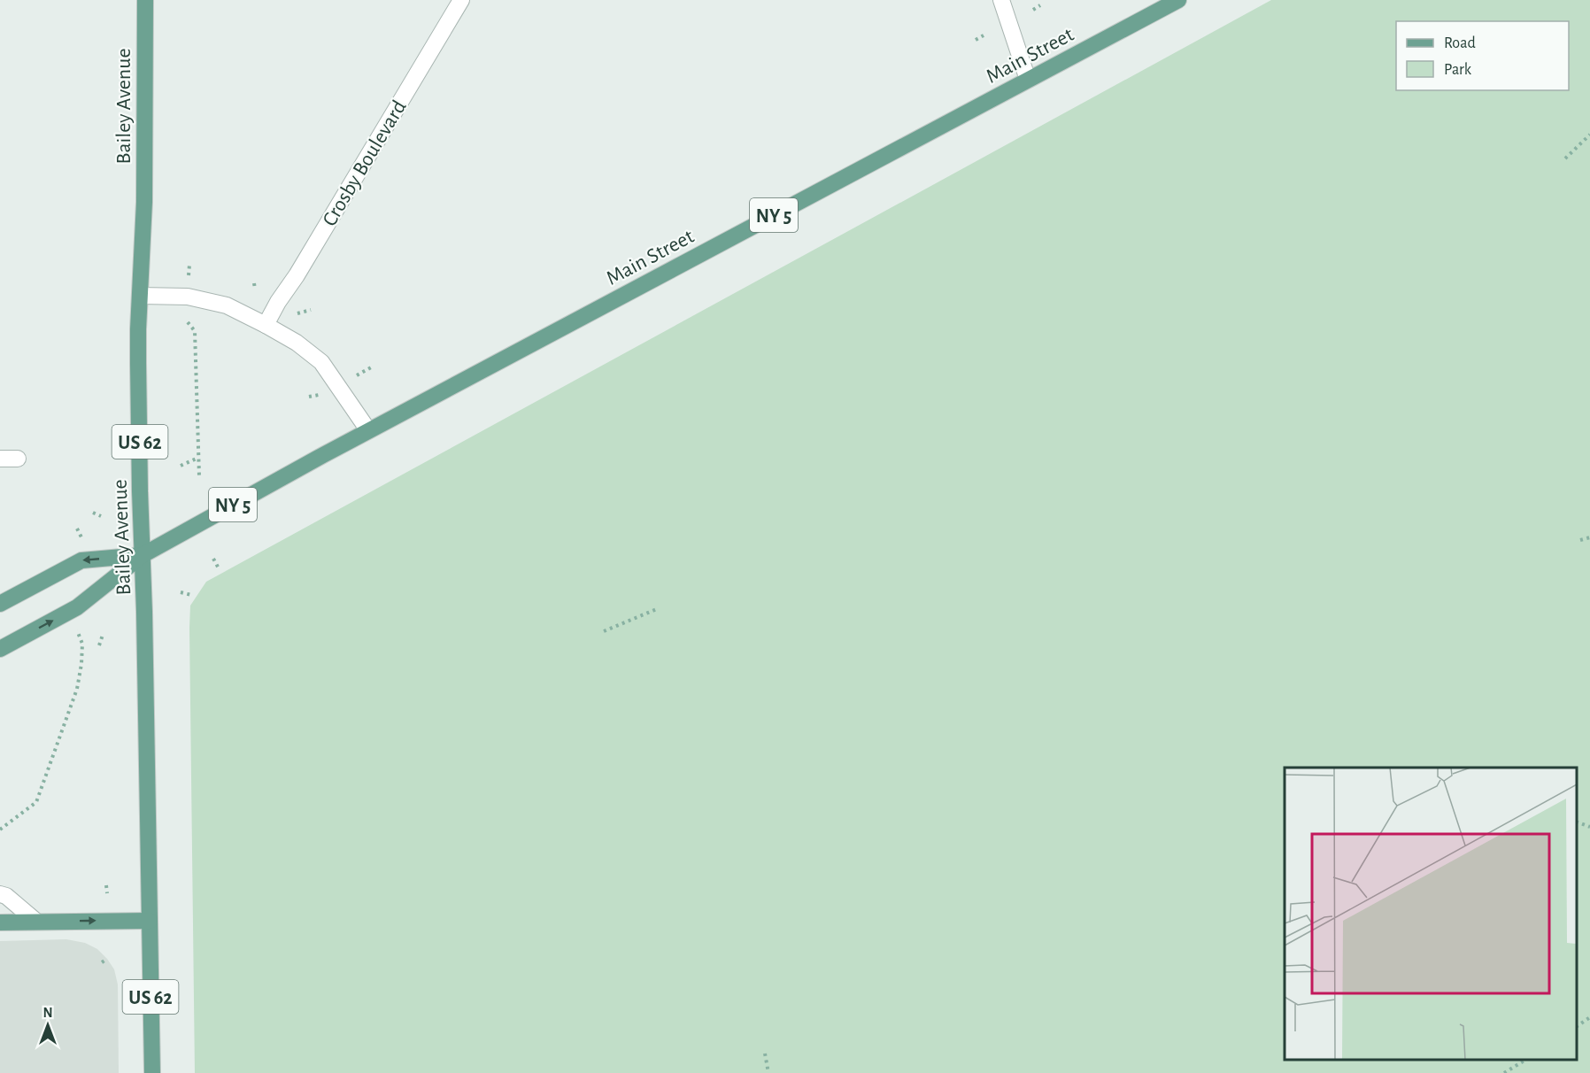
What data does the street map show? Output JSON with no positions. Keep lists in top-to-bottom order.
{
  "streets": {
    "main road": [
      "Main Street",
      "Bailey Avenue",
      "NY 5",
      "US 62"
    ],
    "street": ["Crosby Boulevard"]
  },
  "crossings": [
    ["Main Street", "Bailey Avenue"]
  ],
  "legend": ["Road", "Park"],
  "north": "top"
}
